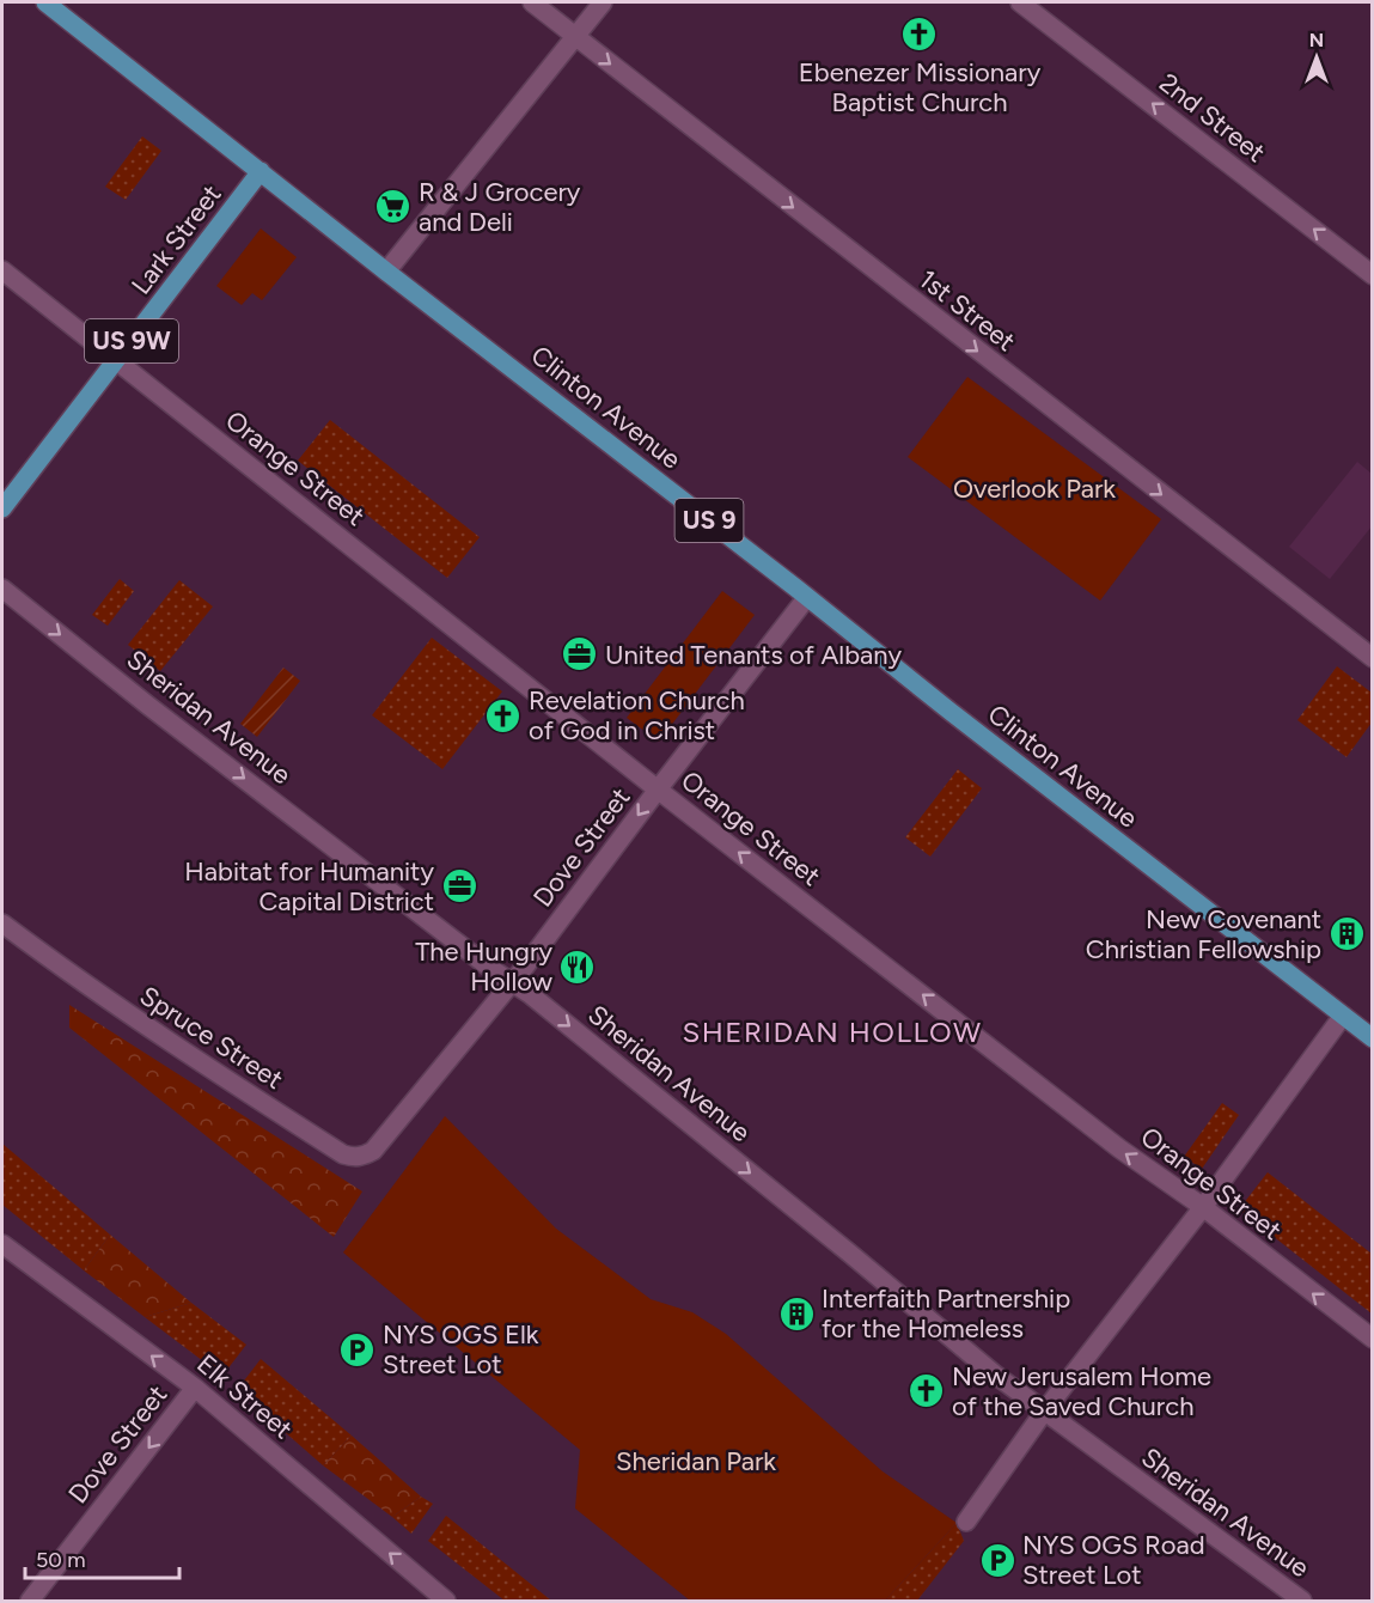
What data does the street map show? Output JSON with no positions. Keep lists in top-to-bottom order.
{
  "streets": {
    "main road": [
      "Lark Street",
      "US 9W",
      "Clinton Avenue",
      "US 9"
    ],
    "street": [
      "2nd Street",
      "1st Street",
      "Orange Street",
      "Sheridan Avenue",
      "Dove Street",
      "Spruce Street",
      "Elk Street"
    ]
  },
  "crossings": [
    ["Lark Street", "Clinton Avenue"],
    ["Lark Street", "Orange Street"],
    ["Clinton Avenue", "Dove Street"],
    ["Orange Street", "Dove Street"],
    ["Sheridan Avenue", "Dove Street"],
    ["Dove Street", "Spruce Street"],
    ["Dove Street", "Elk Street"]
  ],
  "one_way": [
    "2nd Street",
    "1st Street",
    "Orange Street",
    "Sheridan Avenue",
    "Dove Street",
    "Elk Street"
  ],
  "districts": ["SHERIDAN HOLLOW"],
  "parks": ["Overlook Park", "Sheridan Park"],
  "places": {
    "church": ["Ebenezer Missionary Baptist Church", "Revelation Church of God in Christ", "New Jerusalem Home of the Saved Church"],
    "supermarket": ["R & J Grocery and Deli"],
    "office": ["United Tenants of Albany", "Habitat for Humanity Capital District"],
    "building": ["New Covenant Christian Fellowship", "Interfaith Partnership for the Homeless"],
    "restaurant": ["The Hungry Hollow"],
    "parking": ["NYS OGS Elk Street Lot", "NYS OGS Road Street Lot"]
  },
  "scale_bar": "50 m",
  "north": "top"
}
